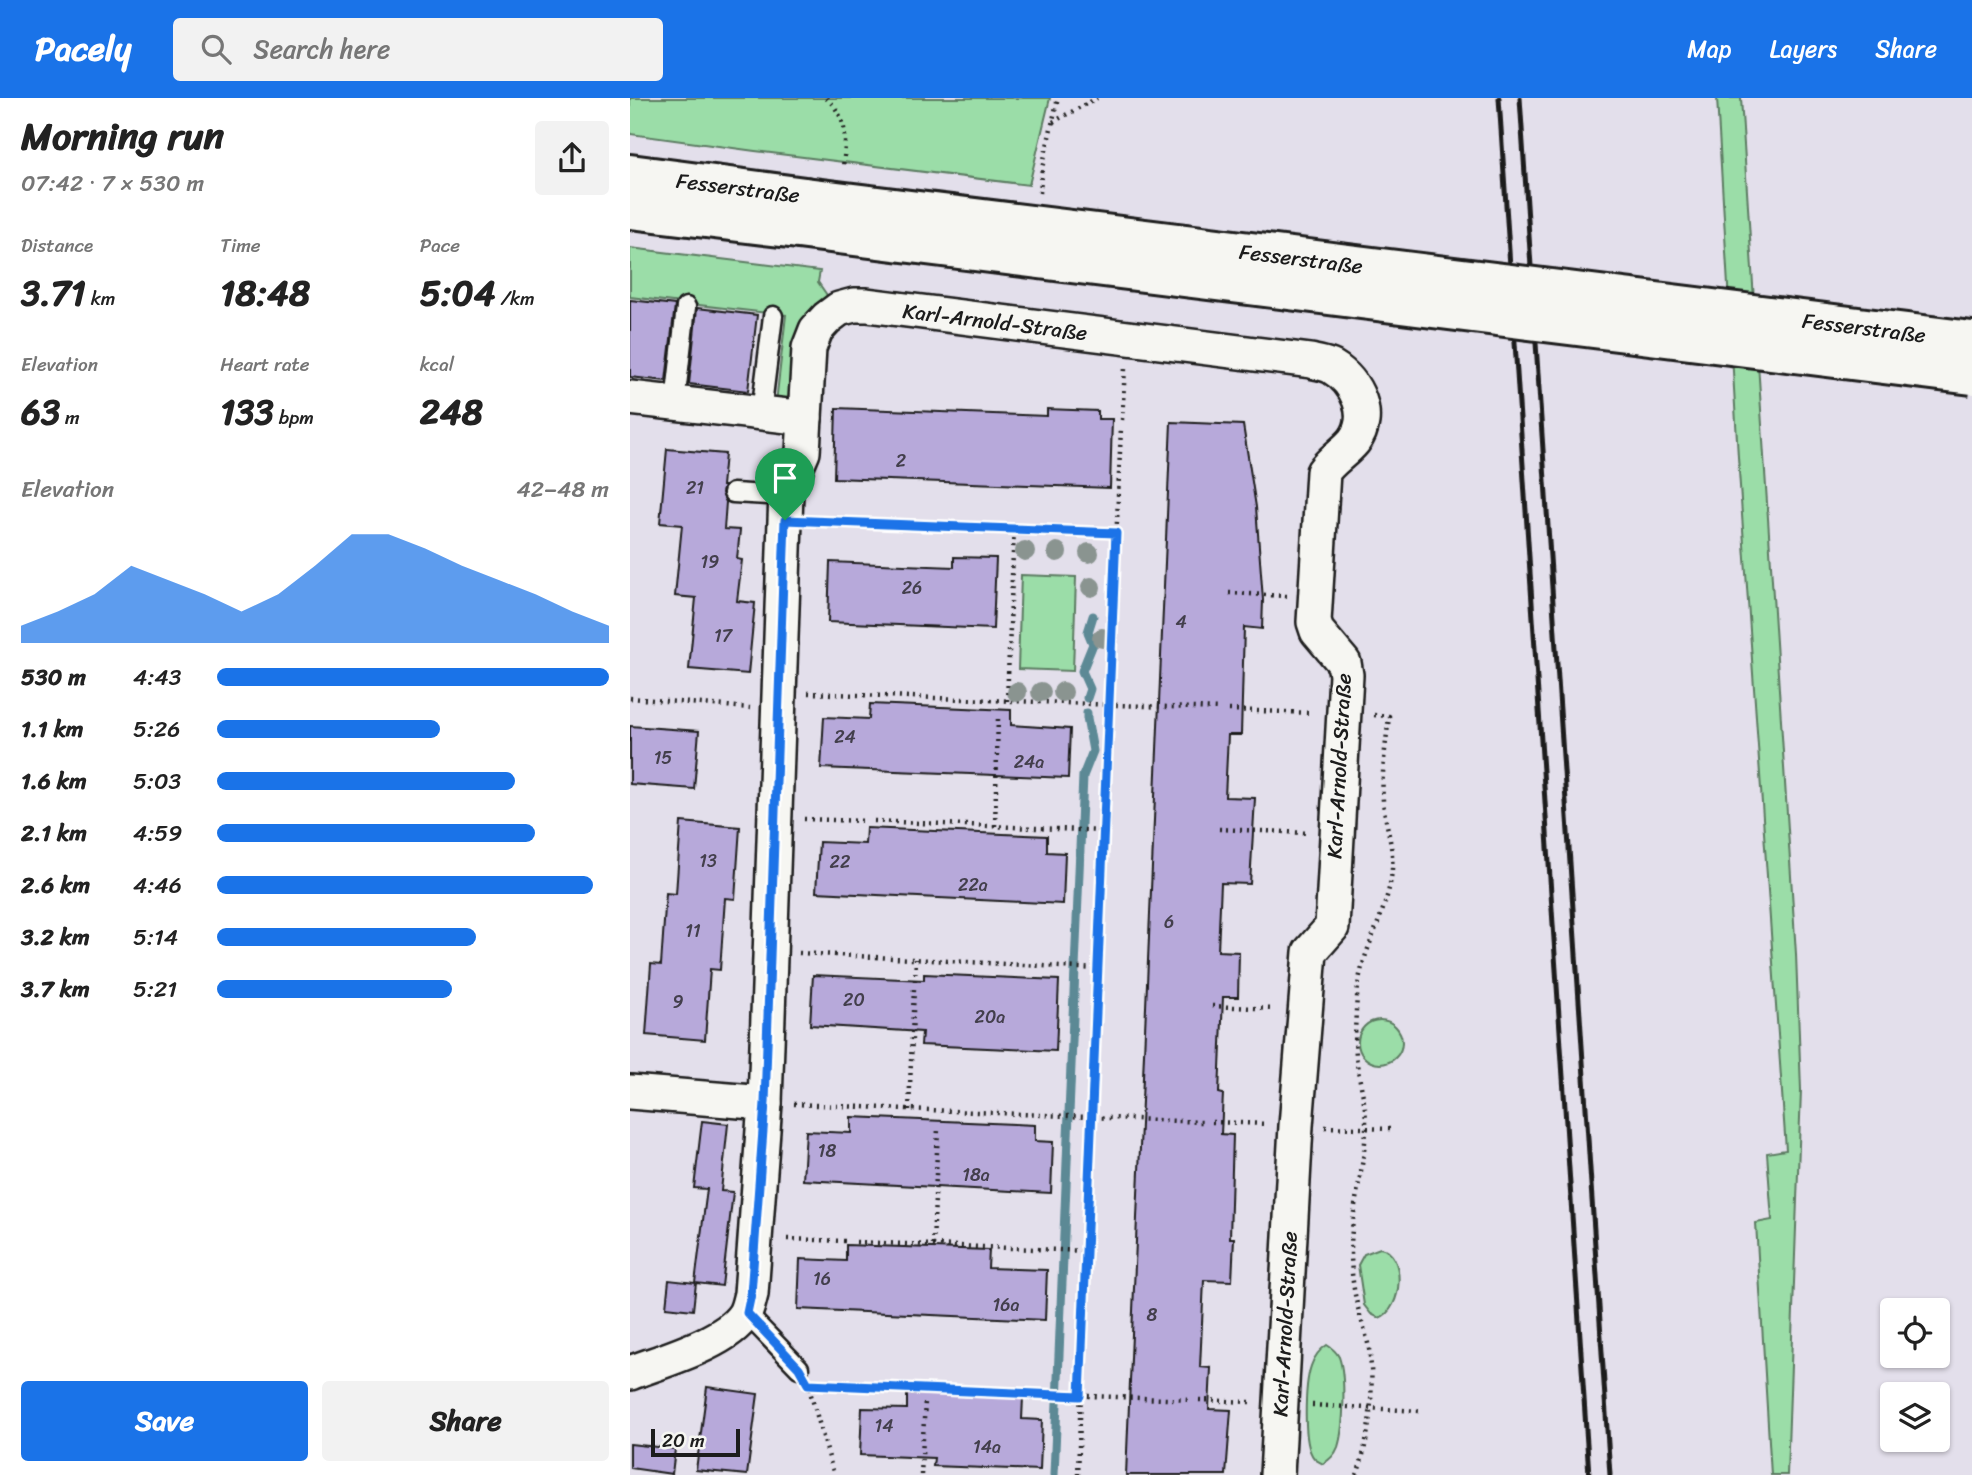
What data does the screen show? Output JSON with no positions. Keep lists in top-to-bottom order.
{
  "streets": {
    "main road": ["Fesserstraße"],
    "street": ["Karl-Arnold-Straße"]
  },
  "house_numbers": [
    "2",
    "21",
    "19",
    "26",
    "4",
    "17",
    "24",
    "15",
    "24a",
    "13",
    "22",
    "22a",
    "6",
    "11",
    "20",
    "9",
    "20a",
    "18",
    "18a",
    "16",
    "16a",
    "8",
    "14",
    "14a"
  ],
  "scale_bar": "20 m",
  "page": {
    "header": "Pacely",
    "search": "Search here",
    "nav": ["Map", "Layers", "Share"],
    "heading": ["Morning run", "07:42 · 7 × 530 m"],
    "stats": [
      ["Distance", "3.71 km"],
      ["Time", "18:48"],
      ["Pace", "5:04 /km"],
      ["Elevation", "63 m"],
      ["Heart rate", "133 bpm"],
      ["kcal", "248"]
    ],
    "chart": ["Elevation", "42–48 m"],
    "list": [
      {
        "name": "530 m",
        "note": "4:43"
      },
      {
        "name": "1.1 km",
        "note": "5:26"
      },
      {
        "name": "1.6 km",
        "note": "5:03"
      },
      {
        "name": "2.1 km",
        "note": "4:59"
      },
      {
        "name": "2.6 km",
        "note": "4:46"
      },
      {
        "name": "3.2 km",
        "note": "5:14"
      },
      {
        "name": "3.7 km",
        "note": "5:21"
      }
    ],
    "buttons": ["Save", "Share"],
    "scale": "20 m"
  }
}
